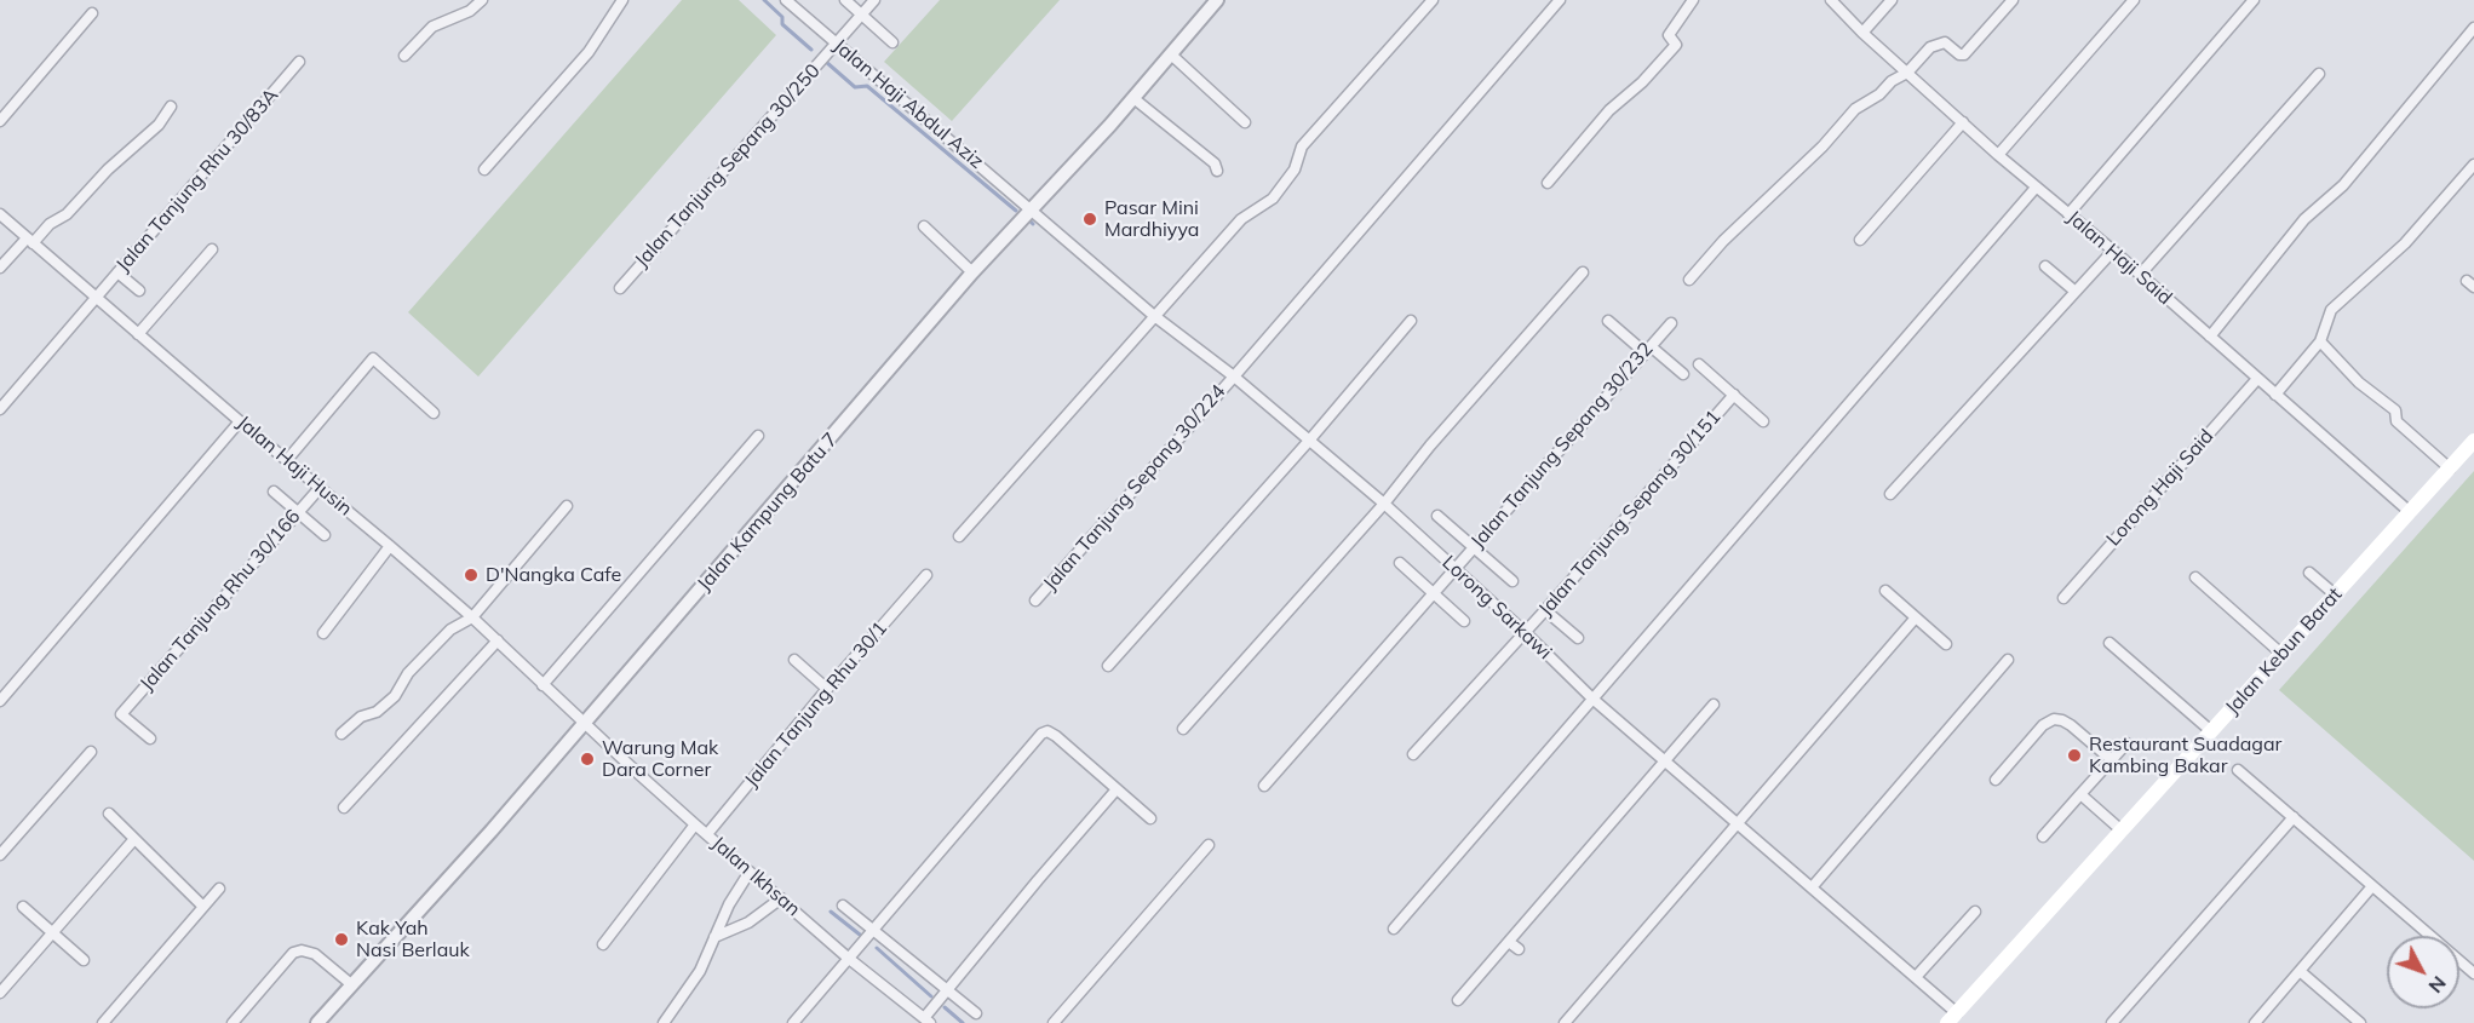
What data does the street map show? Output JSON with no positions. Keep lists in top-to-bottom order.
{
  "streets": {
    "main road": ["Jalan Kebun Barat"],
    "street": [
      "Jalan Haji Abdul Aziz",
      "Jalan Tanjung Sepang 30/250",
      "Jalan Tanjung Rhu 30/83A",
      "Jalan Haji Said",
      "Jalan Tanjung Sepang 30/232",
      "Jalan Haji Husin",
      "Jalan Tanjung Sepang 30/224",
      "Lorong Haji Said",
      "Jalan Kampung Batu 7",
      "Jalan Tanjung Sepang 30/151",
      "Jalan Tanjung Rhu 30/166",
      "Lorong Sarkawi",
      "Jalan Tanjung Rhu 30/1",
      "Jalan Ikhsan"
    ]
  },
  "crossings": [
    ["Jalan Haji Abdul Aziz", "Jalan Tanjung Sepang 30/250"],
    ["Jalan Haji Abdul Aziz", "Jalan Kampung Batu 7"],
    ["Jalan Haji Abdul Aziz", "Lorong Sarkawi"],
    ["Jalan Tanjung Rhu 30/83A", "Jalan Haji Husin"],
    ["Jalan Haji Said", "Lorong Haji Said"],
    ["Jalan Haji Said", "Jalan Kebun Barat"],
    ["Jalan Tanjung Sepang 30/232", "Lorong Sarkawi"],
    ["Jalan Haji Husin", "Jalan Kampung Batu 7"],
    ["Jalan Haji Husin", "Jalan Tanjung Rhu 30/166"],
    ["Jalan Haji Husin", "Jalan Ikhsan"],
    ["Jalan Tanjung Sepang 30/224", "Lorong Sarkawi"],
    ["Jalan Kampung Batu 7", "Lorong Sarkawi"],
    ["Jalan Kampung Batu 7", "Jalan Ikhsan"],
    ["Jalan Tanjung Sepang 30/151", "Lorong Sarkawi"],
    ["Lorong Sarkawi", "Jalan Kebun Barat"],
    ["Jalan Tanjung Rhu 30/1", "Jalan Ikhsan"]
  ],
  "places": [
    "Pasar Mini Mardhiyya",
    "D'Nangka Cafe",
    "Restaurant Suadagar Kambing Bakar",
    "Warung Mak Dara Corner",
    "Kak Yah Nasi Berlauk"
  ],
  "north": "bottom right"
}
